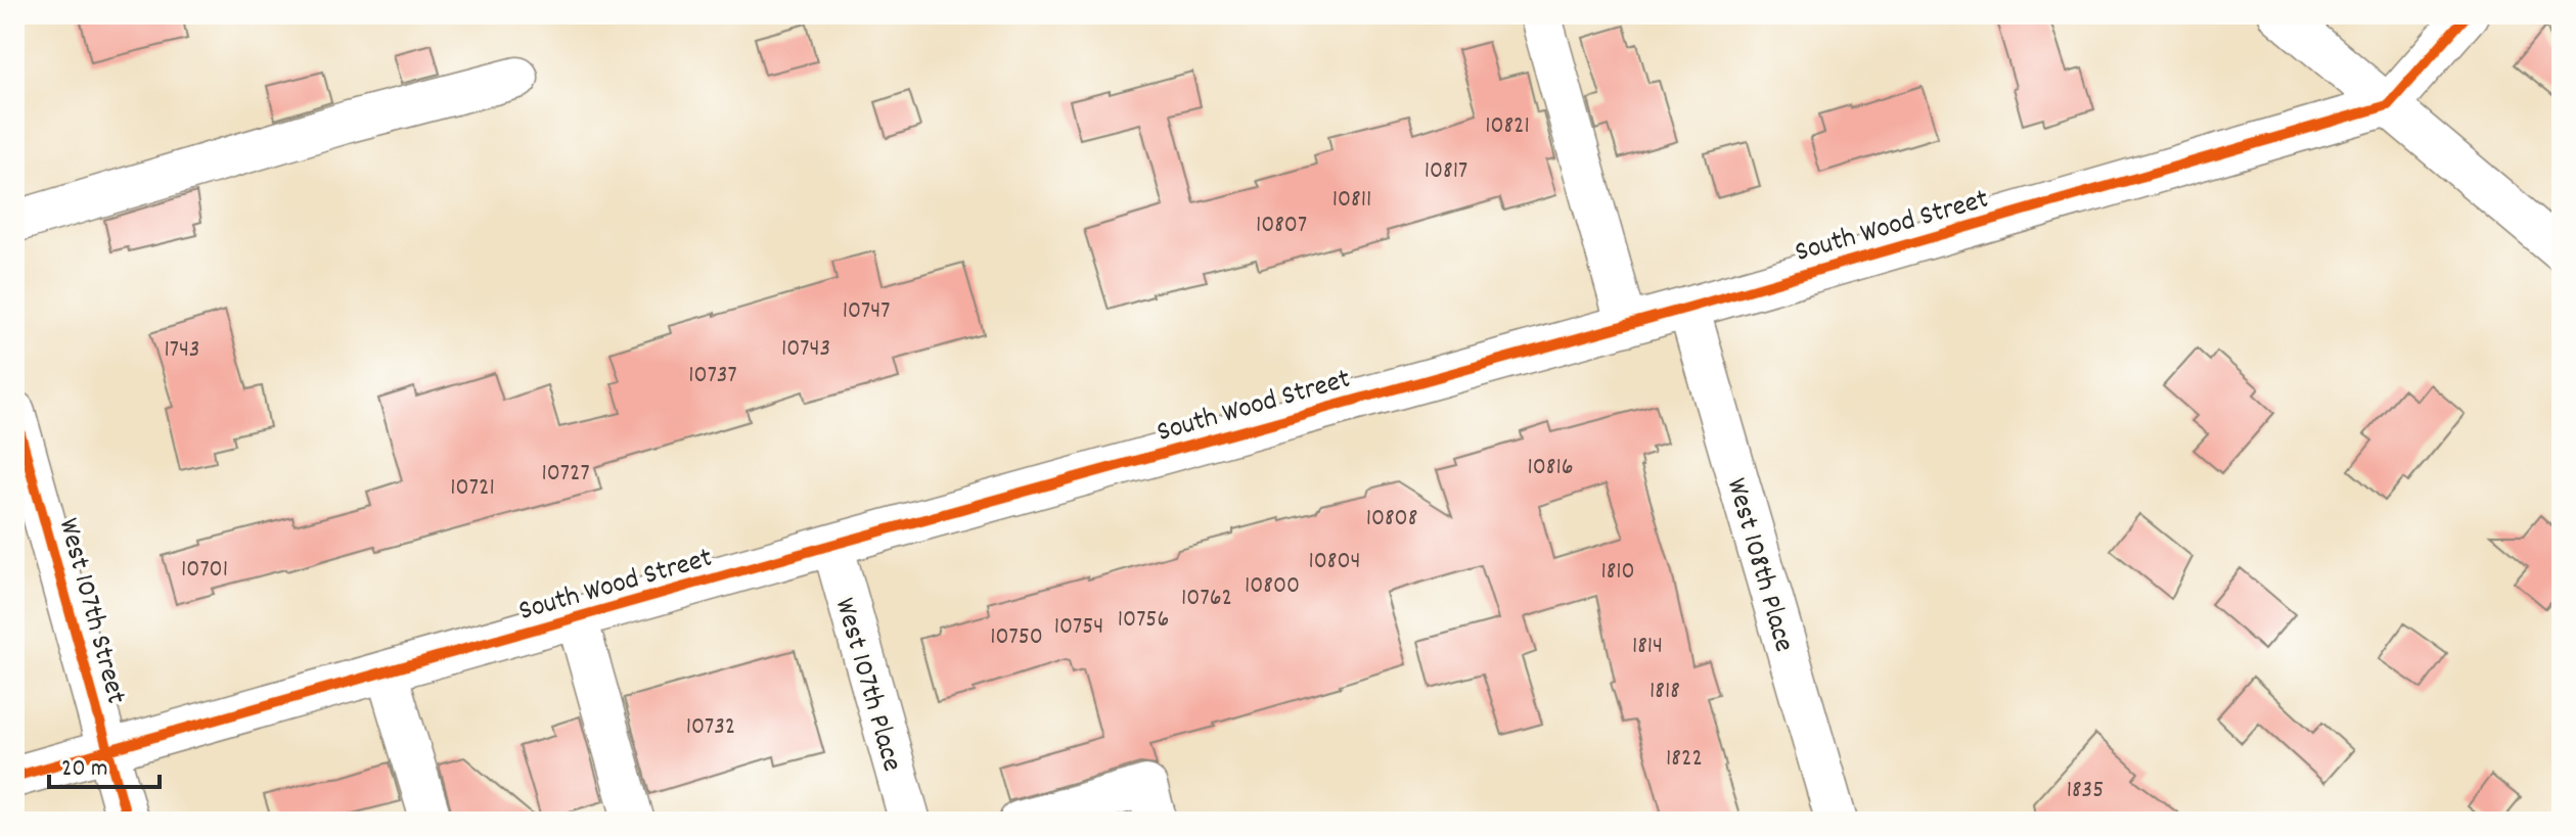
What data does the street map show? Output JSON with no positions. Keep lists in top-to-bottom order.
{
  "streets": {
    "street": [
      "South Wood Street",
      "West 108th Place",
      "West 107th Street",
      "West 107th Place"
    ]
  },
  "crossings": [
    ["South Wood Street", "West 108th Place"],
    ["South Wood Street", "West 107th Street"],
    ["South Wood Street", "West 107th Place"]
  ],
  "house_numbers": [
    "10821",
    "10817",
    "10811",
    "10807",
    "10747",
    "10743",
    "1743",
    "10737",
    "10816",
    "10727",
    "10721",
    "10808",
    "10804",
    "10701",
    "1810",
    "10800",
    "10762",
    "10756",
    "10754",
    "10750",
    "1814",
    "1818",
    "10732",
    "1822",
    "1835"
  ],
  "scale_bar": "20 m"
}
